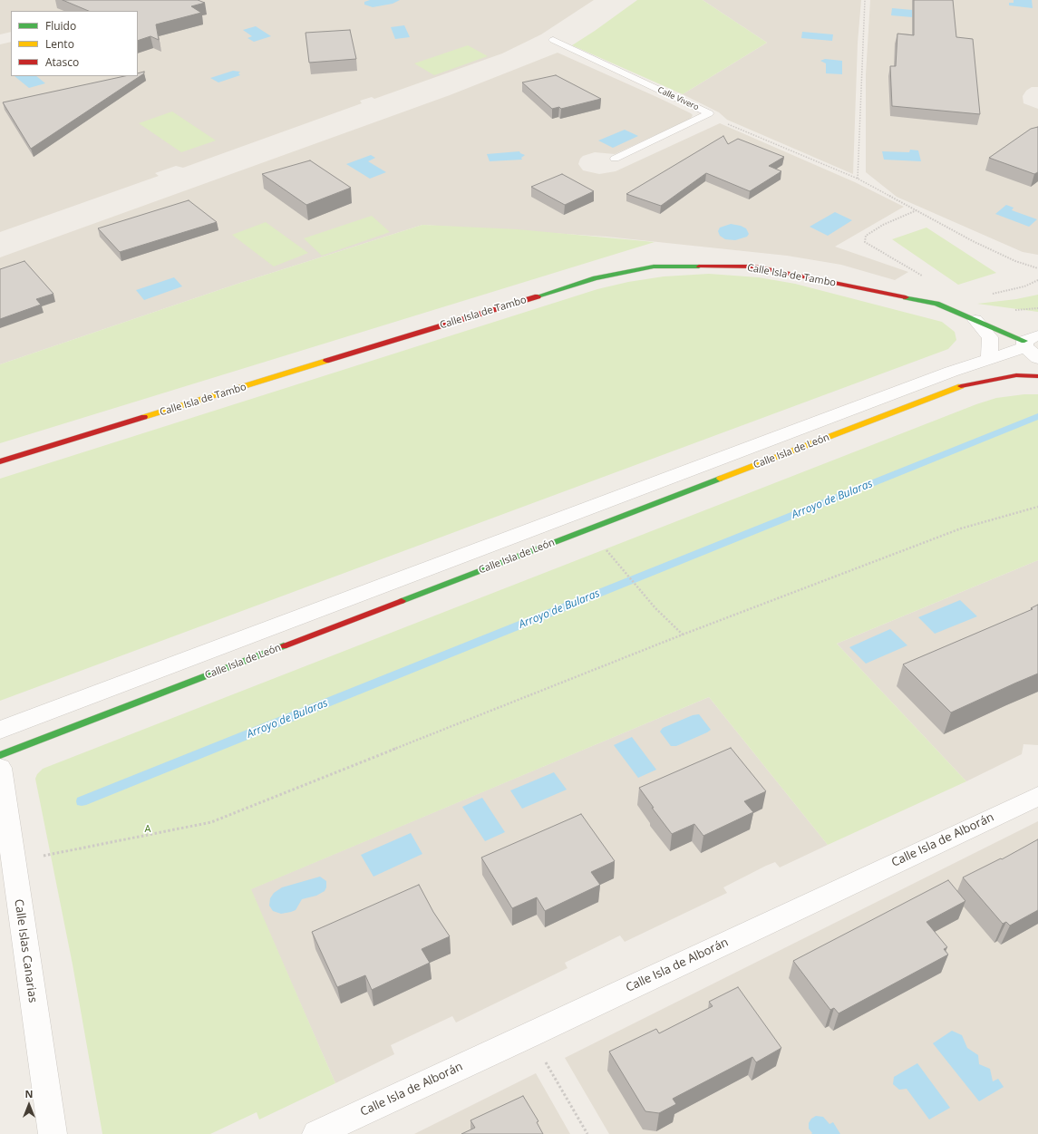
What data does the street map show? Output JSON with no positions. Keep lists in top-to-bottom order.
{
  "streets": {
    "street": [
      "Calle Isla de Tambo",
      "Calle Isla de León",
      "Calle Isla de Alborán",
      "Calle Islas Canarias"
    ],
    "lane": ["Calle Vivero"]
  },
  "crossings": [
    ["Calle Isla de Tambo", "Calle Isla de León"]
  ],
  "water": ["Arroyo de Bularas"],
  "parks": ["A"],
  "legend": ["Fluido", "Lento", "Atasco"],
  "north": "top"
}
